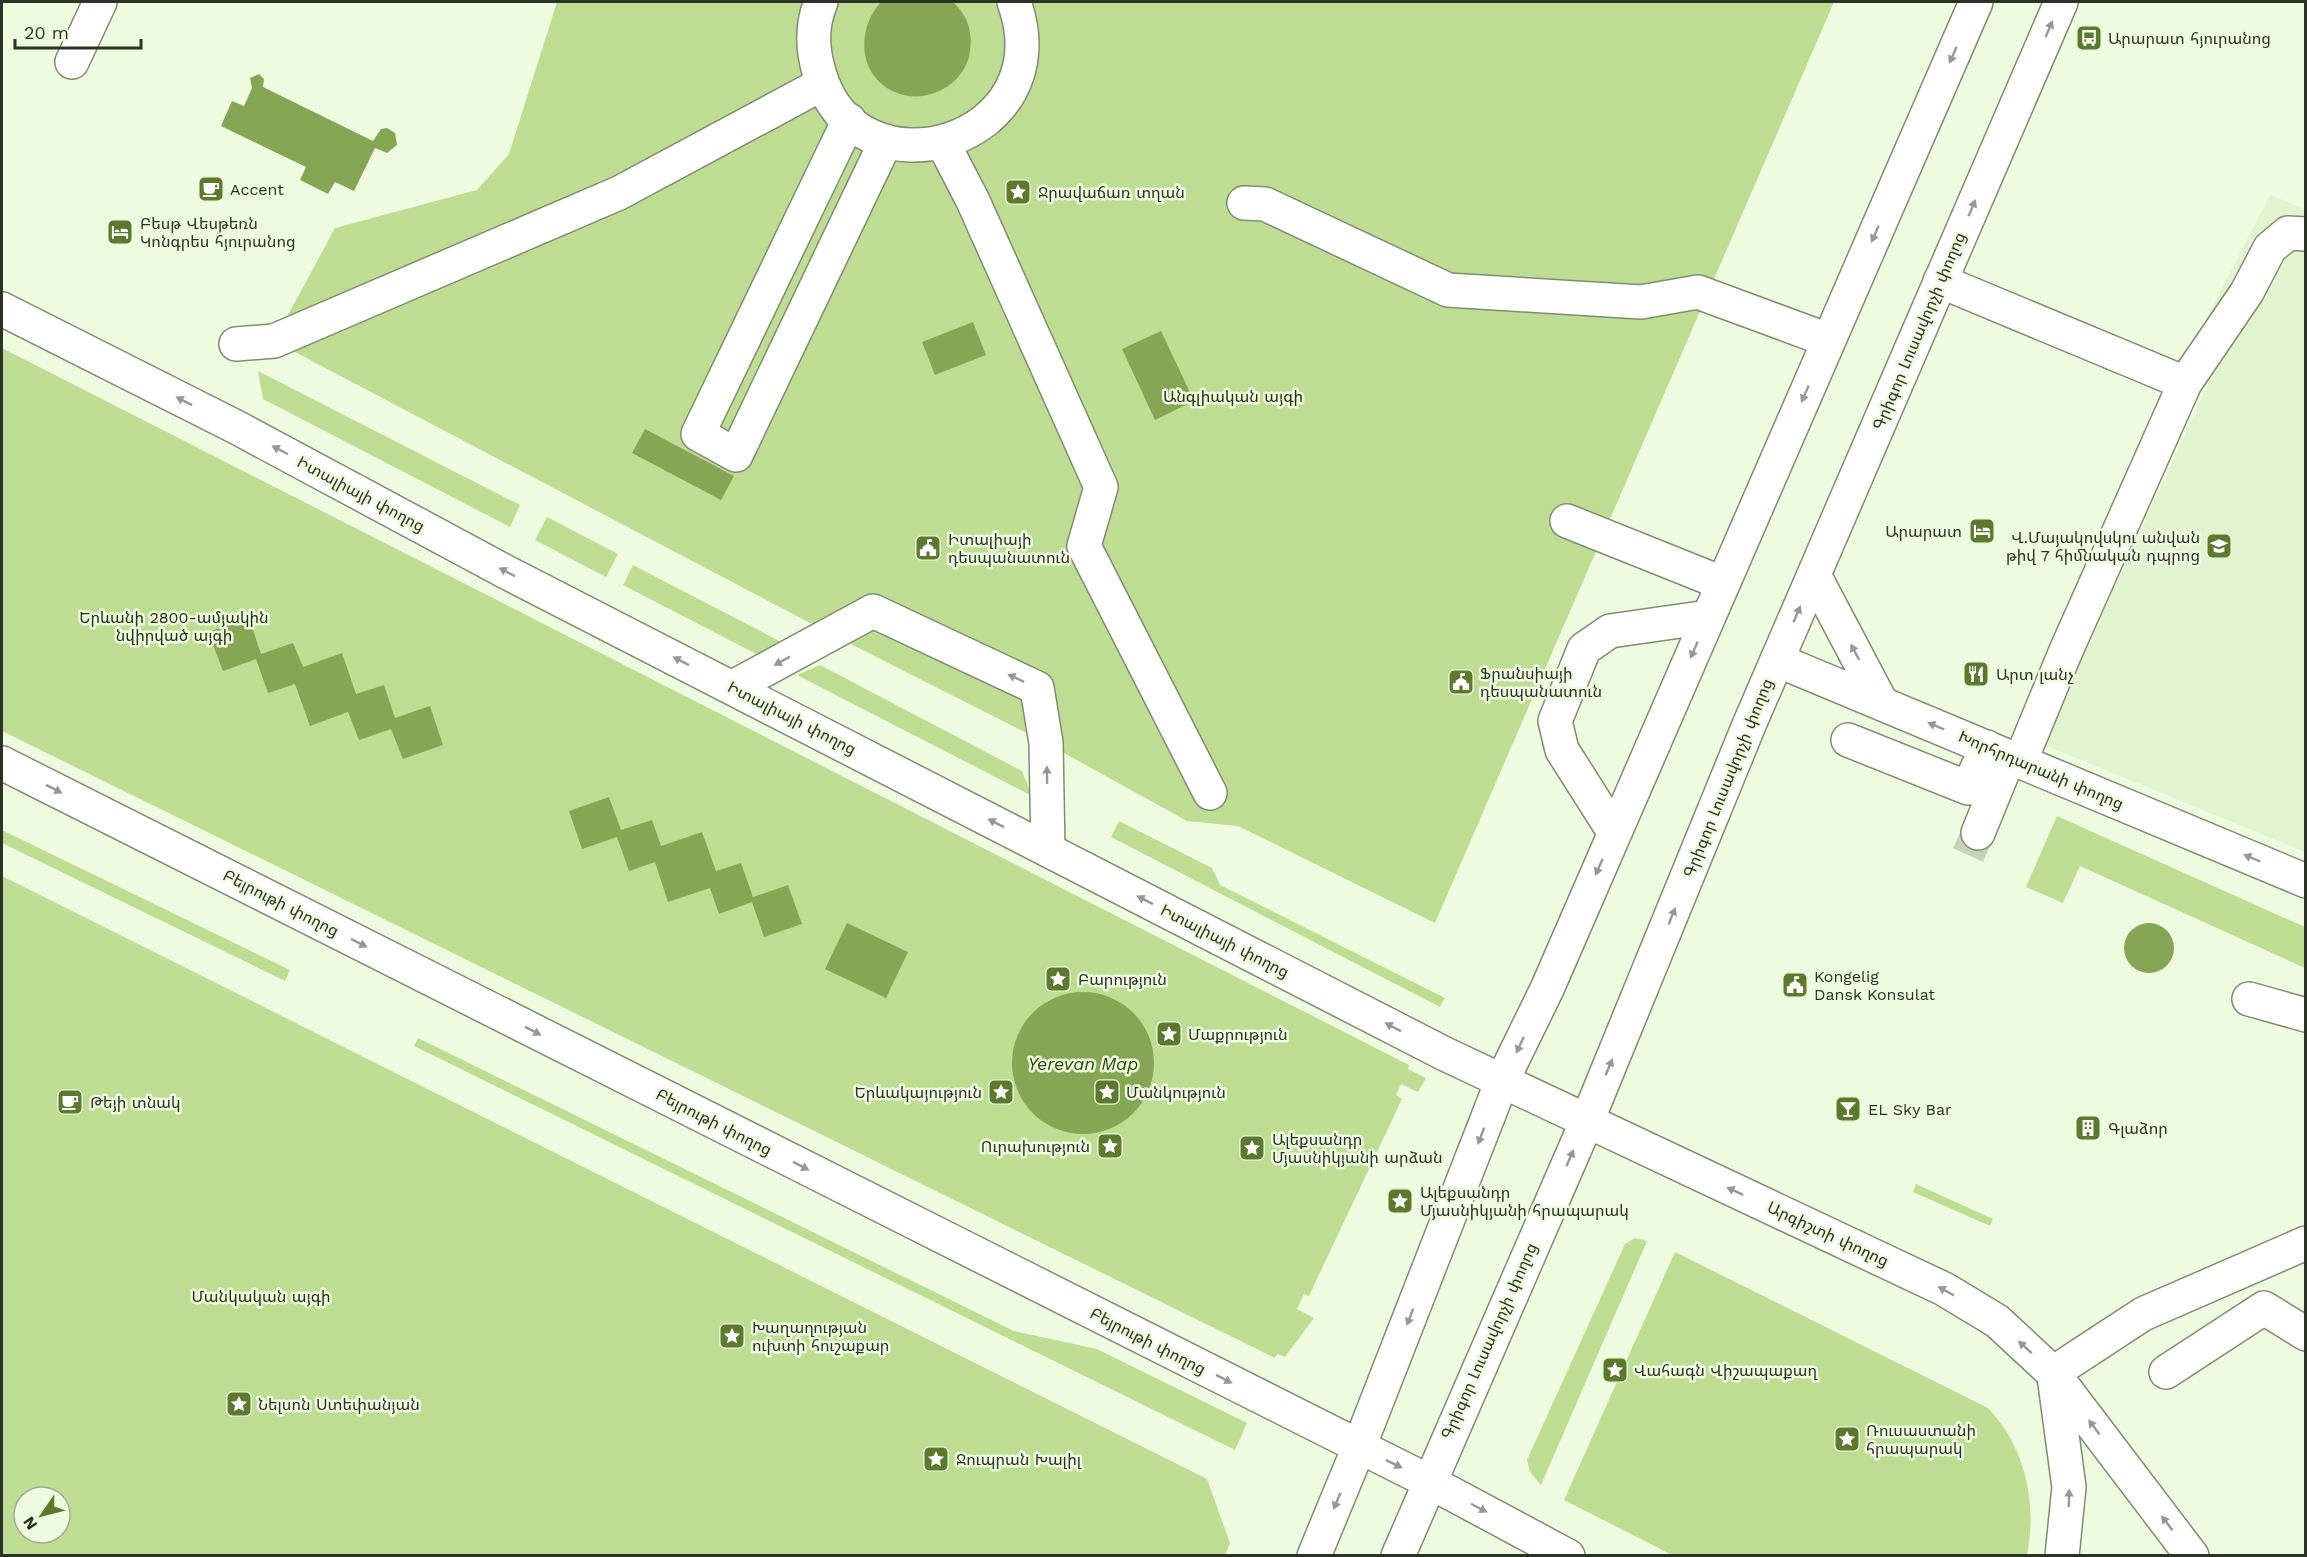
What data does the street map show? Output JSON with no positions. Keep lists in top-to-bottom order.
{
  "streets": {
    "main road": [
      "Գրիգոր Լուսավորչի փողոց",
      "Իտալիայի փողոց",
      "Խորհրդարանի փողոց",
      "Բեյրութի փողոց",
      "Արգիշտի փողոց"
    ]
  },
  "crossings": [
    ["Գրիգոր Լուսավորչի փողոց", "Իտալիայի փողոց"],
    ["Գրիգոր Լուսավորչի փողոց", "Խորհրդարանի փողոց"],
    ["Գրիգոր Լուսավորչի փողոց", "Բեյրութի փողոց"],
    ["Գրիգոր Լուսավորչի փողոց", "Արգիշտի փողոց"],
    ["Իտալիայի փողոց", "Արգիշտի փողոց"]
  ],
  "one_way": [
    "Իտալիայի փողոց",
    "Խորհրդարանի փողոց",
    "Բեյրութի փողոց",
    "Արգիշտի փողոց"
  ],
  "water": ["Yerevan Map"],
  "parks": ["Անգլիական այգի", "Երևանի 2800-ամյակին նվիրված այգի", "Մանկական այգի"],
  "places": {
    "bus stop": ["Արարատ հյուրանոց"],
    "cafe": ["Accent", "Թեյի տնակ"],
    "place": [
      "Ջրավաճառ տղան",
      "Բարություն",
      "Մաքրություն",
      "Երևակայություն",
      "Մանկություն",
      "Ուրախություն",
      "Ալեքսանդր Մյասնիկյանի արձան",
      "Ալեքսանդր Մյասնիկյանի հրապարակ",
      "Խաղաղության ուխտի հուշաքար",
      "Վահագն Վիշապաքաղ",
      "Նելսոն Ստեփանյան",
      "Ռուսաստանի հրապարակ",
      "Ջուպրան Խալիլ"
    ],
    "hotel": ["Բեսթ Վեսթեռն Կոնգրես հյուրանոց", "Արարատ"],
    "school or university": ["Վ.Մայակովսկու անվան թիվ 7 հիմնական դպրոց"],
    "public building": ["Իտալիայի դեսպանատուն", "Ֆրանսիայի դեսպանատուն", "Kongelig Dansk Konsulat"],
    "restaurant": ["Արտ լանչ"],
    "bar": ["EL Sky Bar"],
    "building": ["Գլաձոր"]
  },
  "scale_bar": "20 m",
  "north": "bottom left"
}
